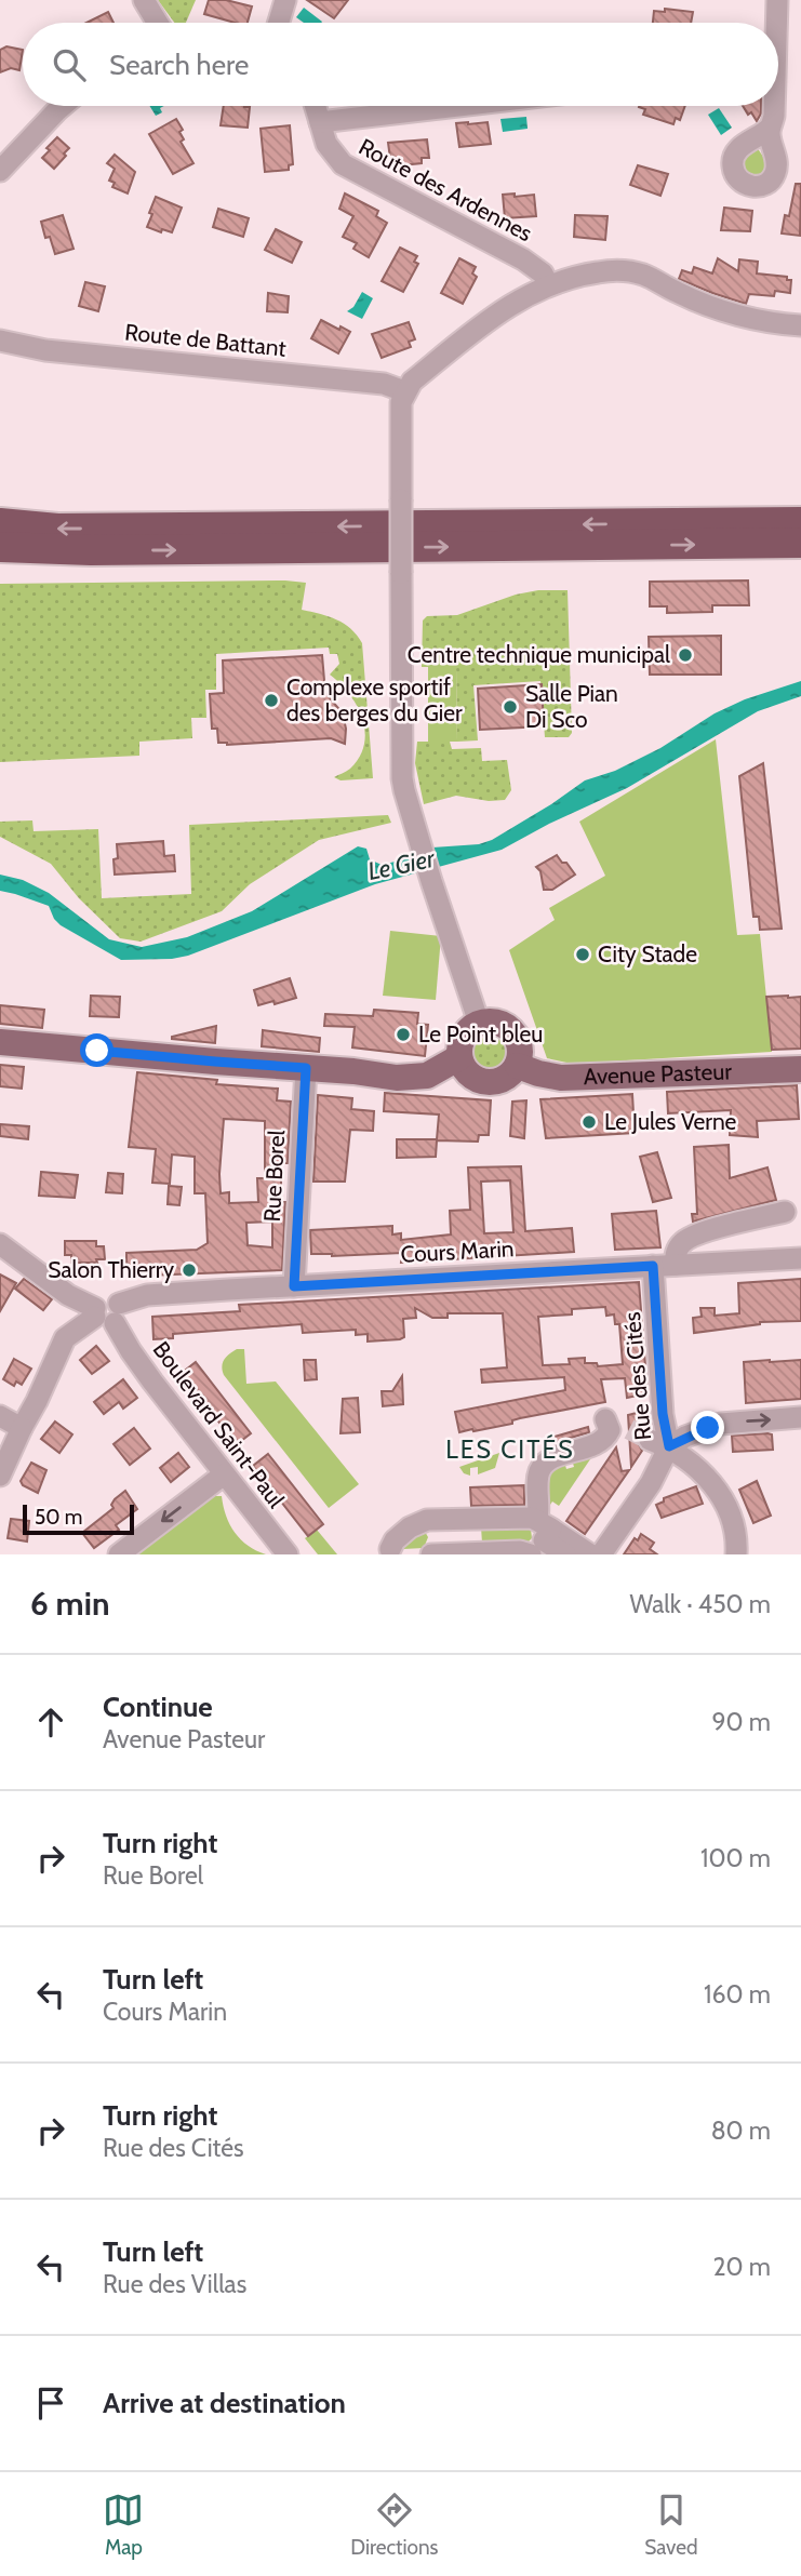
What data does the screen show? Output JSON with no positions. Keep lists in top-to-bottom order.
{
  "streets": {
    "main road": ["Avenue Pasteur"],
    "street": [
      "Route des Ardennes",
      "Route de Battant",
      "Rue Borel",
      "Cours Marin",
      "Rue des Cités",
      "Boulevard Saint-Paul"
    ]
  },
  "crossings": [
    ["Rue Borel", "Cours Marin"],
    ["Cours Marin", "Rue des Cités"],
    ["Cours Marin", "Boulevard Saint-Paul"]
  ],
  "districts": ["LES CITÉS"],
  "water": ["Le Gier"],
  "places": [
    "Centre technique municipal",
    "Complexe sportif des berges du Gier",
    "Salle Pian Di Sco",
    "City Stade",
    "Le Point bleu",
    "Le Jules Verne",
    "Salon Thierry"
  ],
  "scale_bar": "50 m",
  "page": {
    "search": "Search here",
    "scale": "50 m",
    "heading": ["6 min", "Walk · 450 m"],
    "list": [
      ["Continue", "Avenue Pasteur", "90 m"],
      ["Turn right", "Rue Borel", "100 m"],
      ["Turn left", "Cours Marin", "160 m"],
      ["Turn right", "Rue des Cités", "80 m"],
      ["Turn left", "Rue des Villas", "20 m"],
      "Arrive at destination"
    ],
    "nav": ["Map", "Directions", "Saved"]
  }
}
